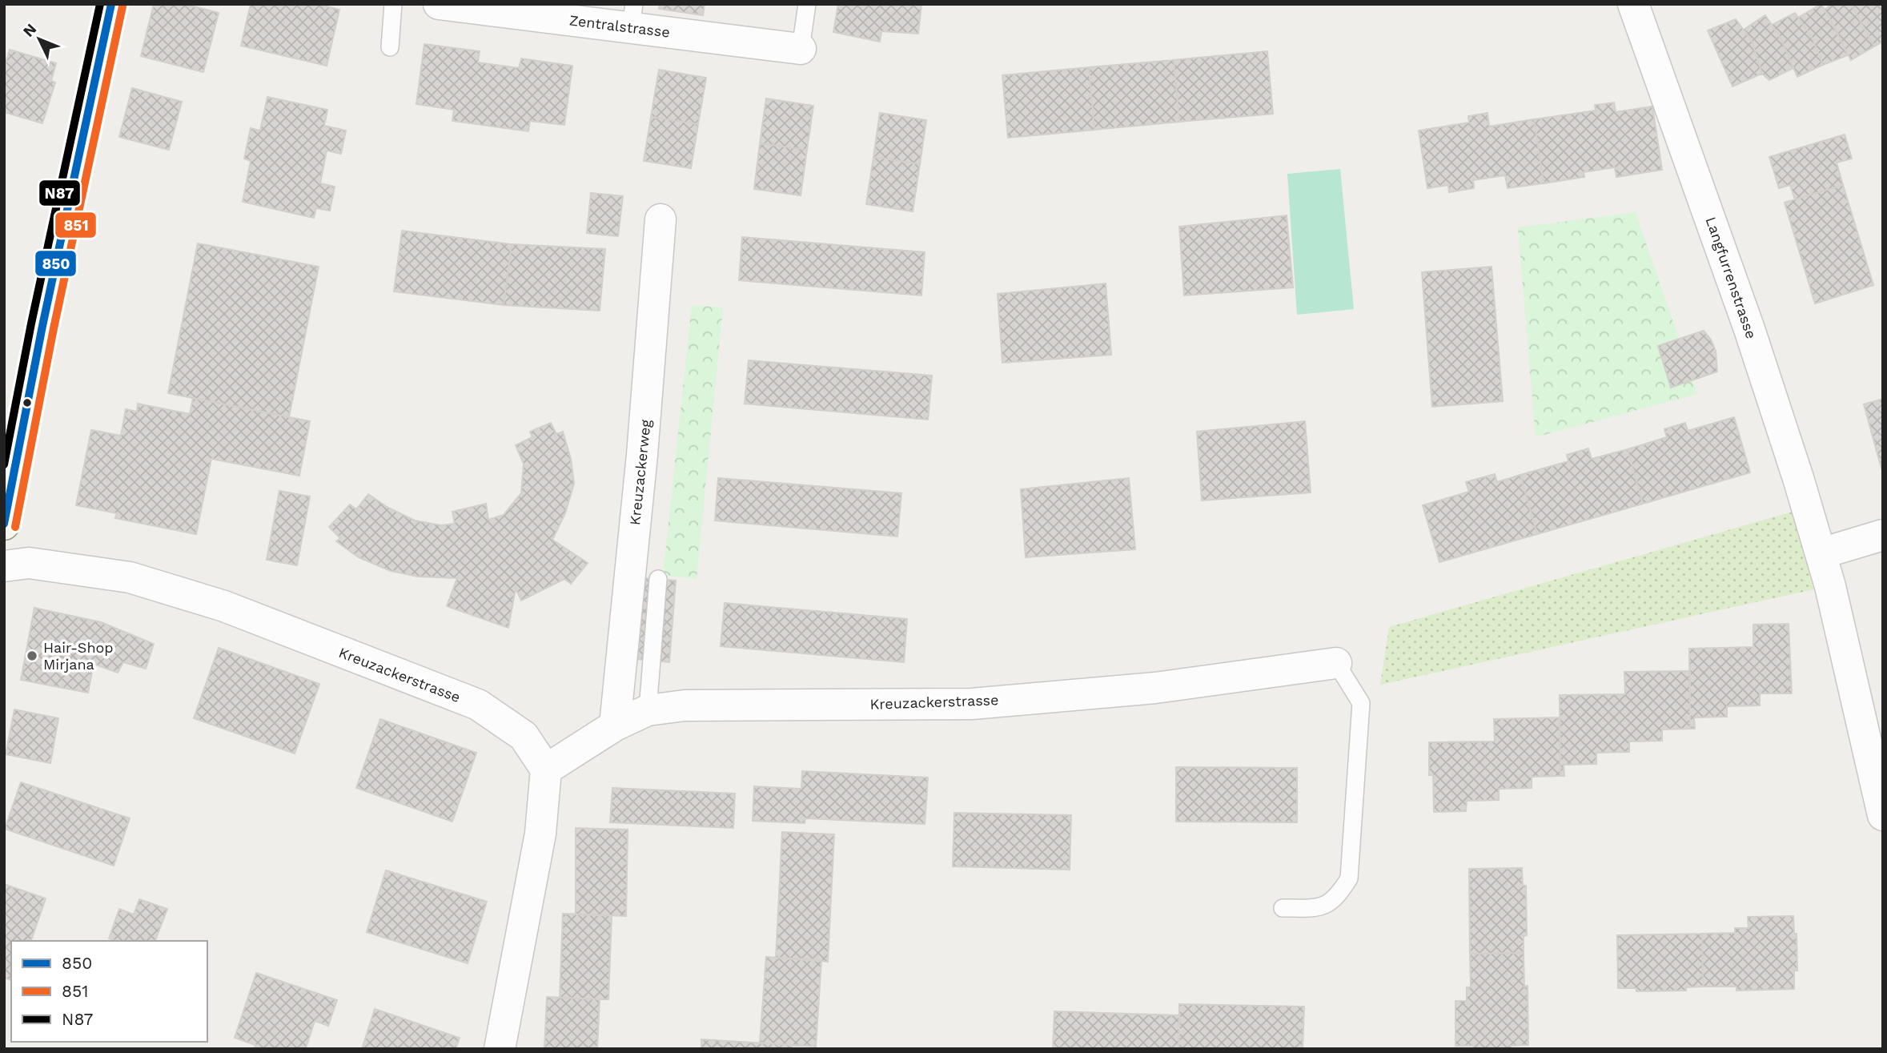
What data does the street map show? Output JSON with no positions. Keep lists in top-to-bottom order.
{
  "streets": {
    "street": [
      "Zentralstrasse",
      "Langfurrenstrasse",
      "Kreuzackerweg",
      "Kreuzackerstrasse"
    ]
  },
  "crossings": [
    ["Kreuzackerweg", "Kreuzackerstrasse"]
  ],
  "places": ["Hair-Shop Mirjana"],
  "lines": ["transit line 850", "transit line N87", "transit line 851"],
  "legend": ["850", "851", "N87"],
  "north": "top left"
}
